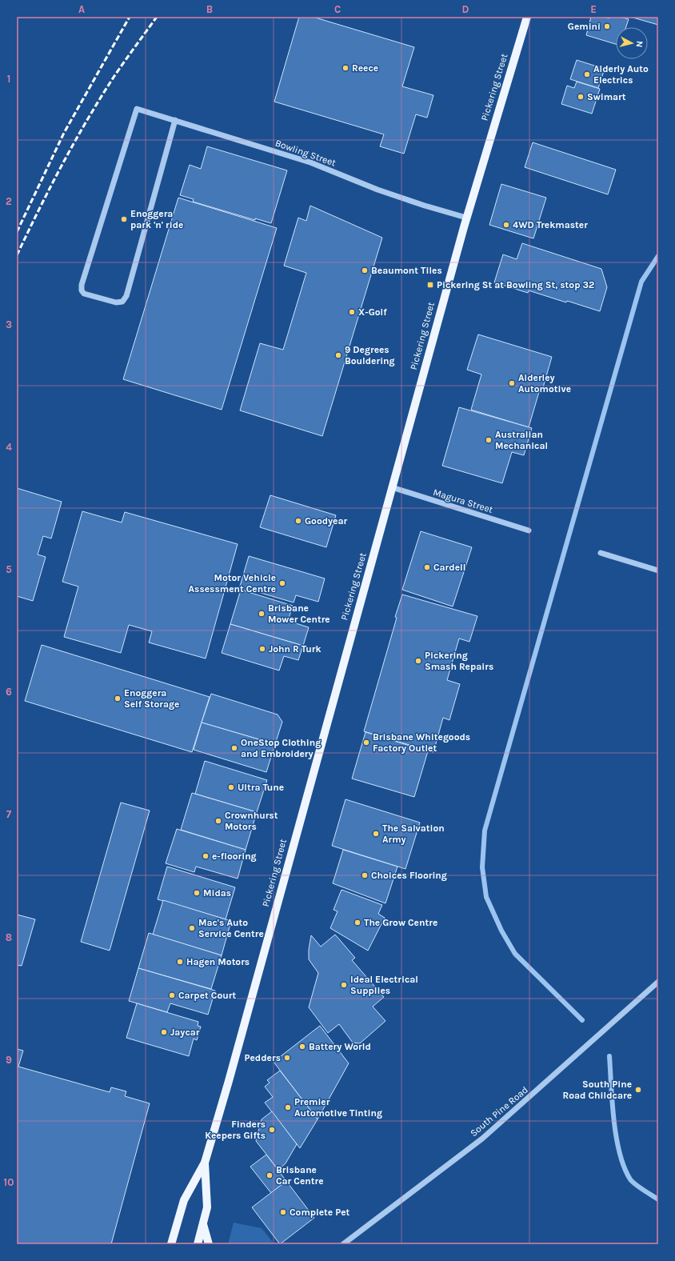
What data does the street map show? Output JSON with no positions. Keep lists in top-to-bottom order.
{
  "streets": {
    "main road": ["Pickering Street"],
    "street": ["Bowling Street", "Magura Street", "South Pine Road"]
  },
  "crossings": [
    ["Pickering Street", "Bowling Street"],
    ["Pickering Street", "Magura Street"]
  ],
  "places": {
    "other": [
      "Gemini",
      "Reece",
      "Alderly Auto Electrics",
      "Swimart",
      "Enoggera park 'n' ride",
      "4WD Trekmaster",
      "Beaumont Tiles",
      "X-Golf",
      "9 Degrees Bouldering",
      "Alderley Automotive",
      "Australian Mechanical",
      "Goodyear",
      "Cardell",
      "Motor Vehicle Assessment Centre",
      "Brisbane Mower Centre",
      "John R Turk",
      "Pickering Smash Repairs",
      "Enoggera Self Storage",
      "Brisbane Whitegoods Factory Outlet",
      "OneStop Clothing and Embroidery",
      "Ultra Tune",
      "Crownhurst Motors",
      "The Salvation Army",
      "e-flooring",
      "Choices Flooring",
      "Midas",
      "The Grow Centre",
      "Mac's Auto Service Centre",
      "Hagen Motors",
      "Ideal Electrical Supplies",
      "Carpet Court",
      "Jaycar",
      "Battery World",
      "Pedders",
      "South Pine Road Childcare",
      "Premier Automotive Tinting",
      "Finders Keepers Gifts",
      "Brisbane Car Centre",
      "Complete Pet"
    ],
    "transit": ["Pickering St at Bowling St, stop 32"]
  },
  "north": "right",
  "grid": {
    "columns": [
      "A",
      "B",
      "C",
      "D",
      "E"
    ],
    "rows": [
      "1",
      "2",
      "3",
      "4",
      "5",
      "6",
      "7",
      "8",
      "9",
      "10"
    ]
  }
}
